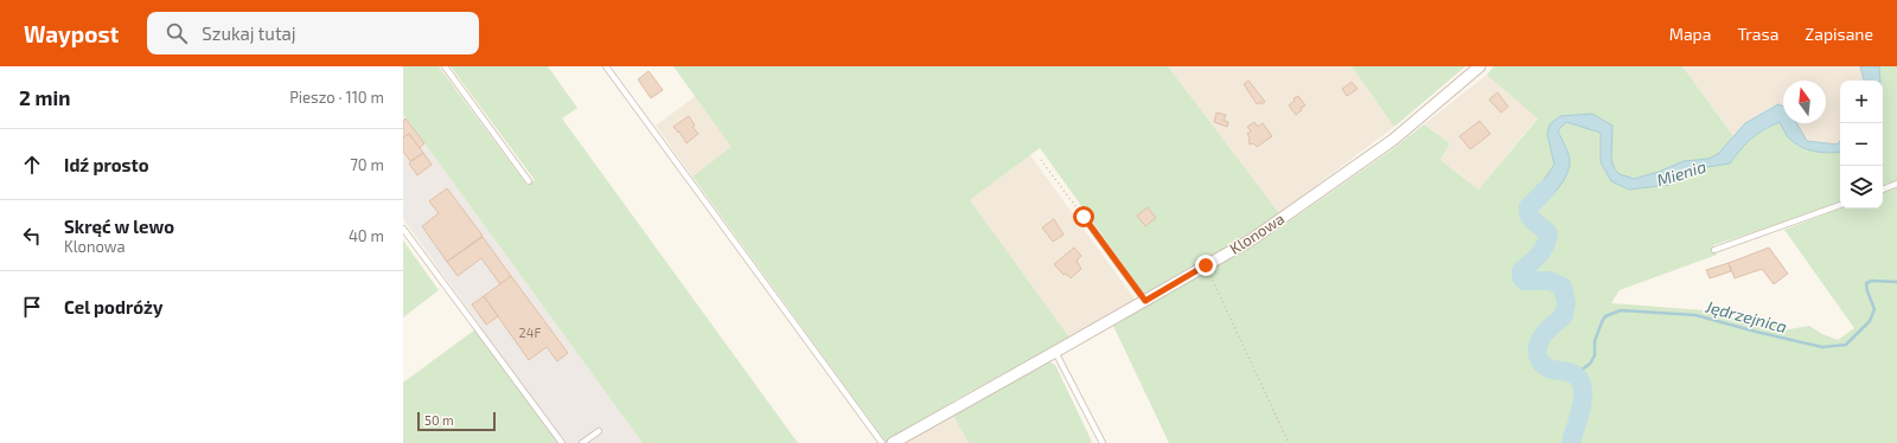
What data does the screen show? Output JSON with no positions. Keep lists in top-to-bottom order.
{
  "streets": {
    "street": ["Klonowa"]
  },
  "water": ["Mienia", "Jędrzejnica"],
  "house_numbers": ["24F"],
  "scale_bar": "50 m",
  "north": "top",
  "page": {
    "header": "Waypost",
    "search": "Szukaj tutaj",
    "nav": ["Mapa", "Trasa", "Zapisane"],
    "heading": ["2 min", "Pieszo · 110 m"],
    "map_buttons": ["+", "−"],
    "list": [
      ["Idź prosto", "70 m"],
      ["Skręć w lewo", "Klonowa", "40 m"],
      "Cel podróży"
    ],
    "scale": "50 m"
  }
}
